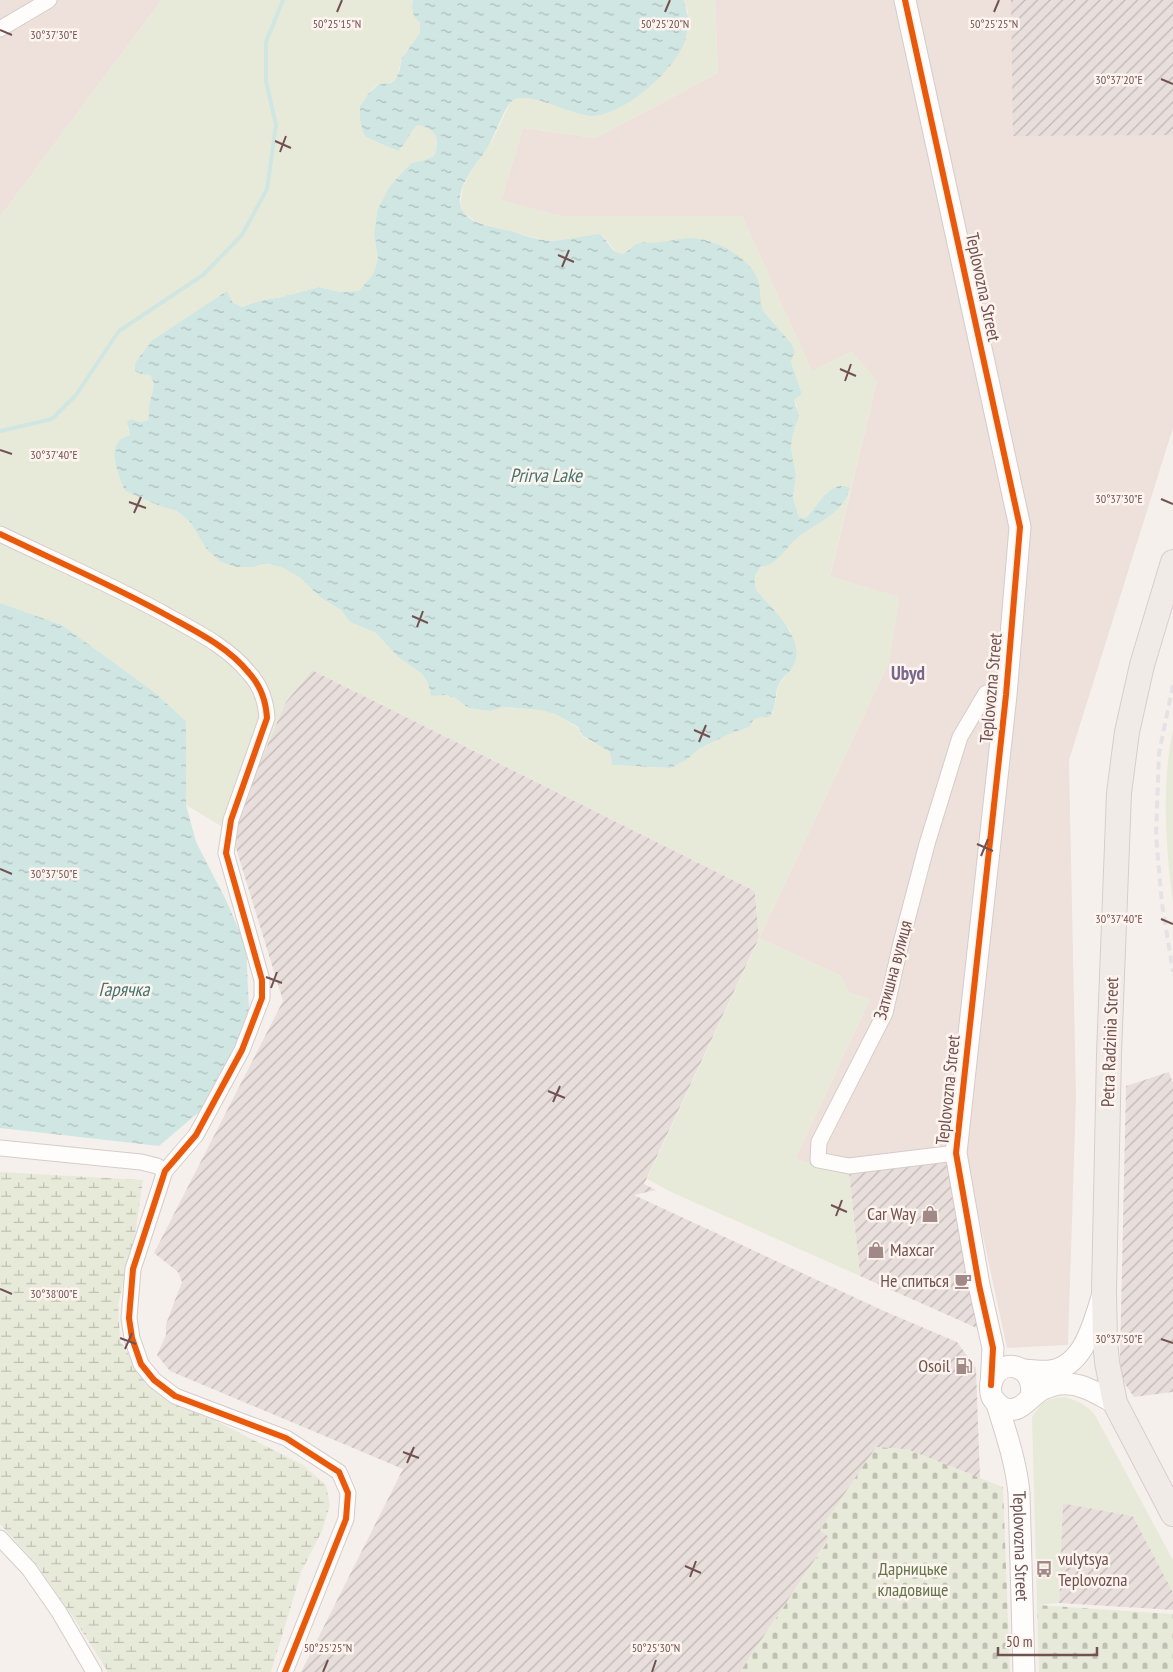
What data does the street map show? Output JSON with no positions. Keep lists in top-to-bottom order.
{
  "streets": {
    "main road": ["Petra Radzinia Street"],
    "street": ["Teplovozna Street", "Затишна вулиця"]
  },
  "crossings": [
    ["Teplovozna Street", "Затишна вулиця"]
  ],
  "districts": ["Ubyd"],
  "water": ["Prirva Lake", "Гарячка"],
  "parks": ["Дарницьке кладовище"],
  "places": {
    "shop": ["Car Way", "Maxcar"],
    "cafe": ["Не спиться"],
    "fuel station": ["Osoil"],
    "bus stop": ["vulytsya Teplovozna"]
  },
  "scale_bar": "50 m",
  "coordinates": [
    "50°25'20\"N",
    "50°25'15\"N",
    "50°25'25\"N",
    "30°37'30\"E",
    "30°37'20\"E",
    "30°37'40\"E",
    "30°37'50\"E",
    "30°38'00\"E",
    "50°25'30\"N"
  ]
}
